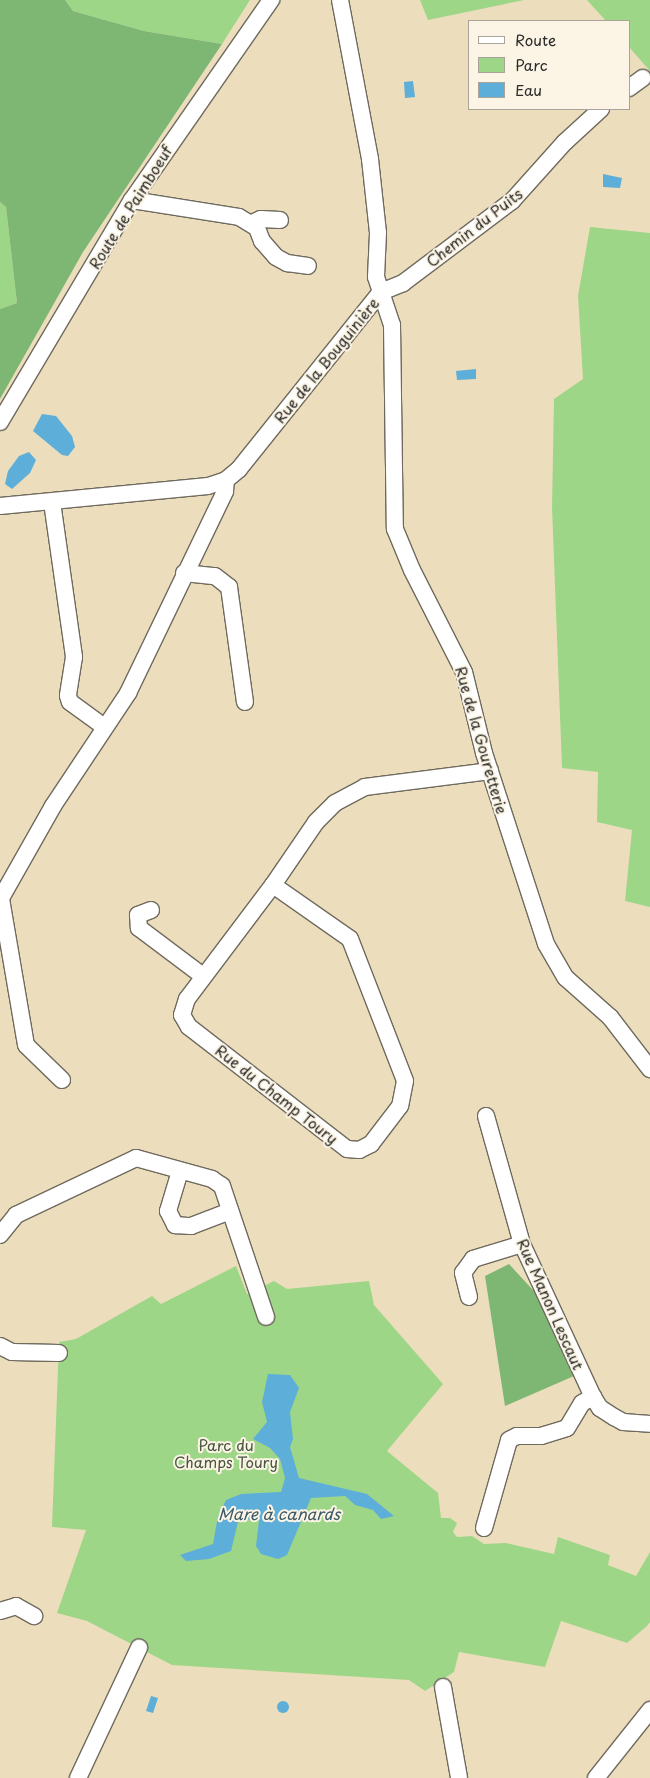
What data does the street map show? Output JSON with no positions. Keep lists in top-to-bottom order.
{
  "streets": {
    "street": [
      "Route de Paimboeuf",
      "Chemin du Puits",
      "Rue de la Bouguinière",
      "Rue de la Gouretterie",
      "Rue du Champ Toury",
      "Rue Manon Lescaut"
    ]
  },
  "crossings": [
    ["Chemin du Puits", "Rue de la Bouguinière"],
    ["Chemin du Puits", "Rue de la Gouretterie"],
    ["Rue de la Bouguinière", "Rue de la Gouretterie"],
    ["Rue de la Gouretterie", "Rue du Champ Toury"]
  ],
  "water": ["Mare à canards"],
  "parks": ["Parc du Champs Toury"],
  "legend": ["Route", "Parc", "Eau"]
}
